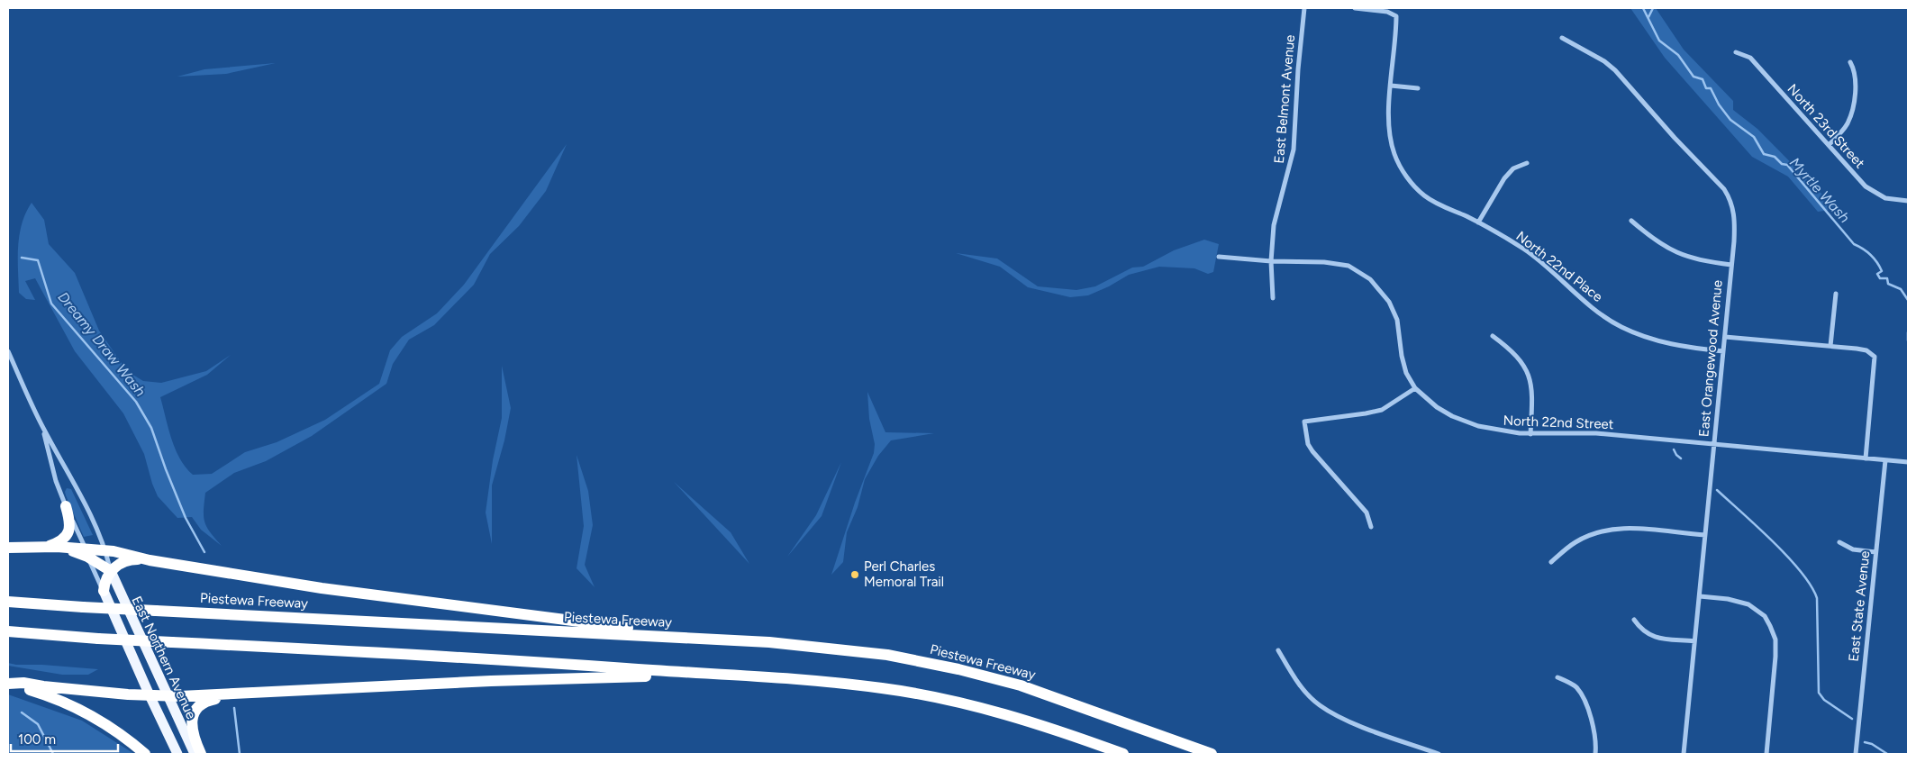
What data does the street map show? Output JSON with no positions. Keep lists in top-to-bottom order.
{
  "streets": {
    "highway": ["Piestewa Freeway"],
    "main road": ["East Northern Avenue"],
    "street": [
      "East Belmont Avenue",
      "North 23rd Street",
      "North 22nd Place",
      "East Orangewood Avenue",
      "North 22nd Street",
      "East State Avenue"
    ]
  },
  "crossings": [
    ["East Belmont Avenue", "North 22nd Street"],
    ["North 22nd Place", "East Orangewood Avenue"],
    ["East Orangewood Avenue", "North 22nd Street"],
    ["North 22nd Street", "East State Avenue"]
  ],
  "water": ["Myrtle Wash", "Dreamy Draw Wash"],
  "places": ["Perl Charles Memoral Trail"],
  "scale_bar": "100 m"
}
